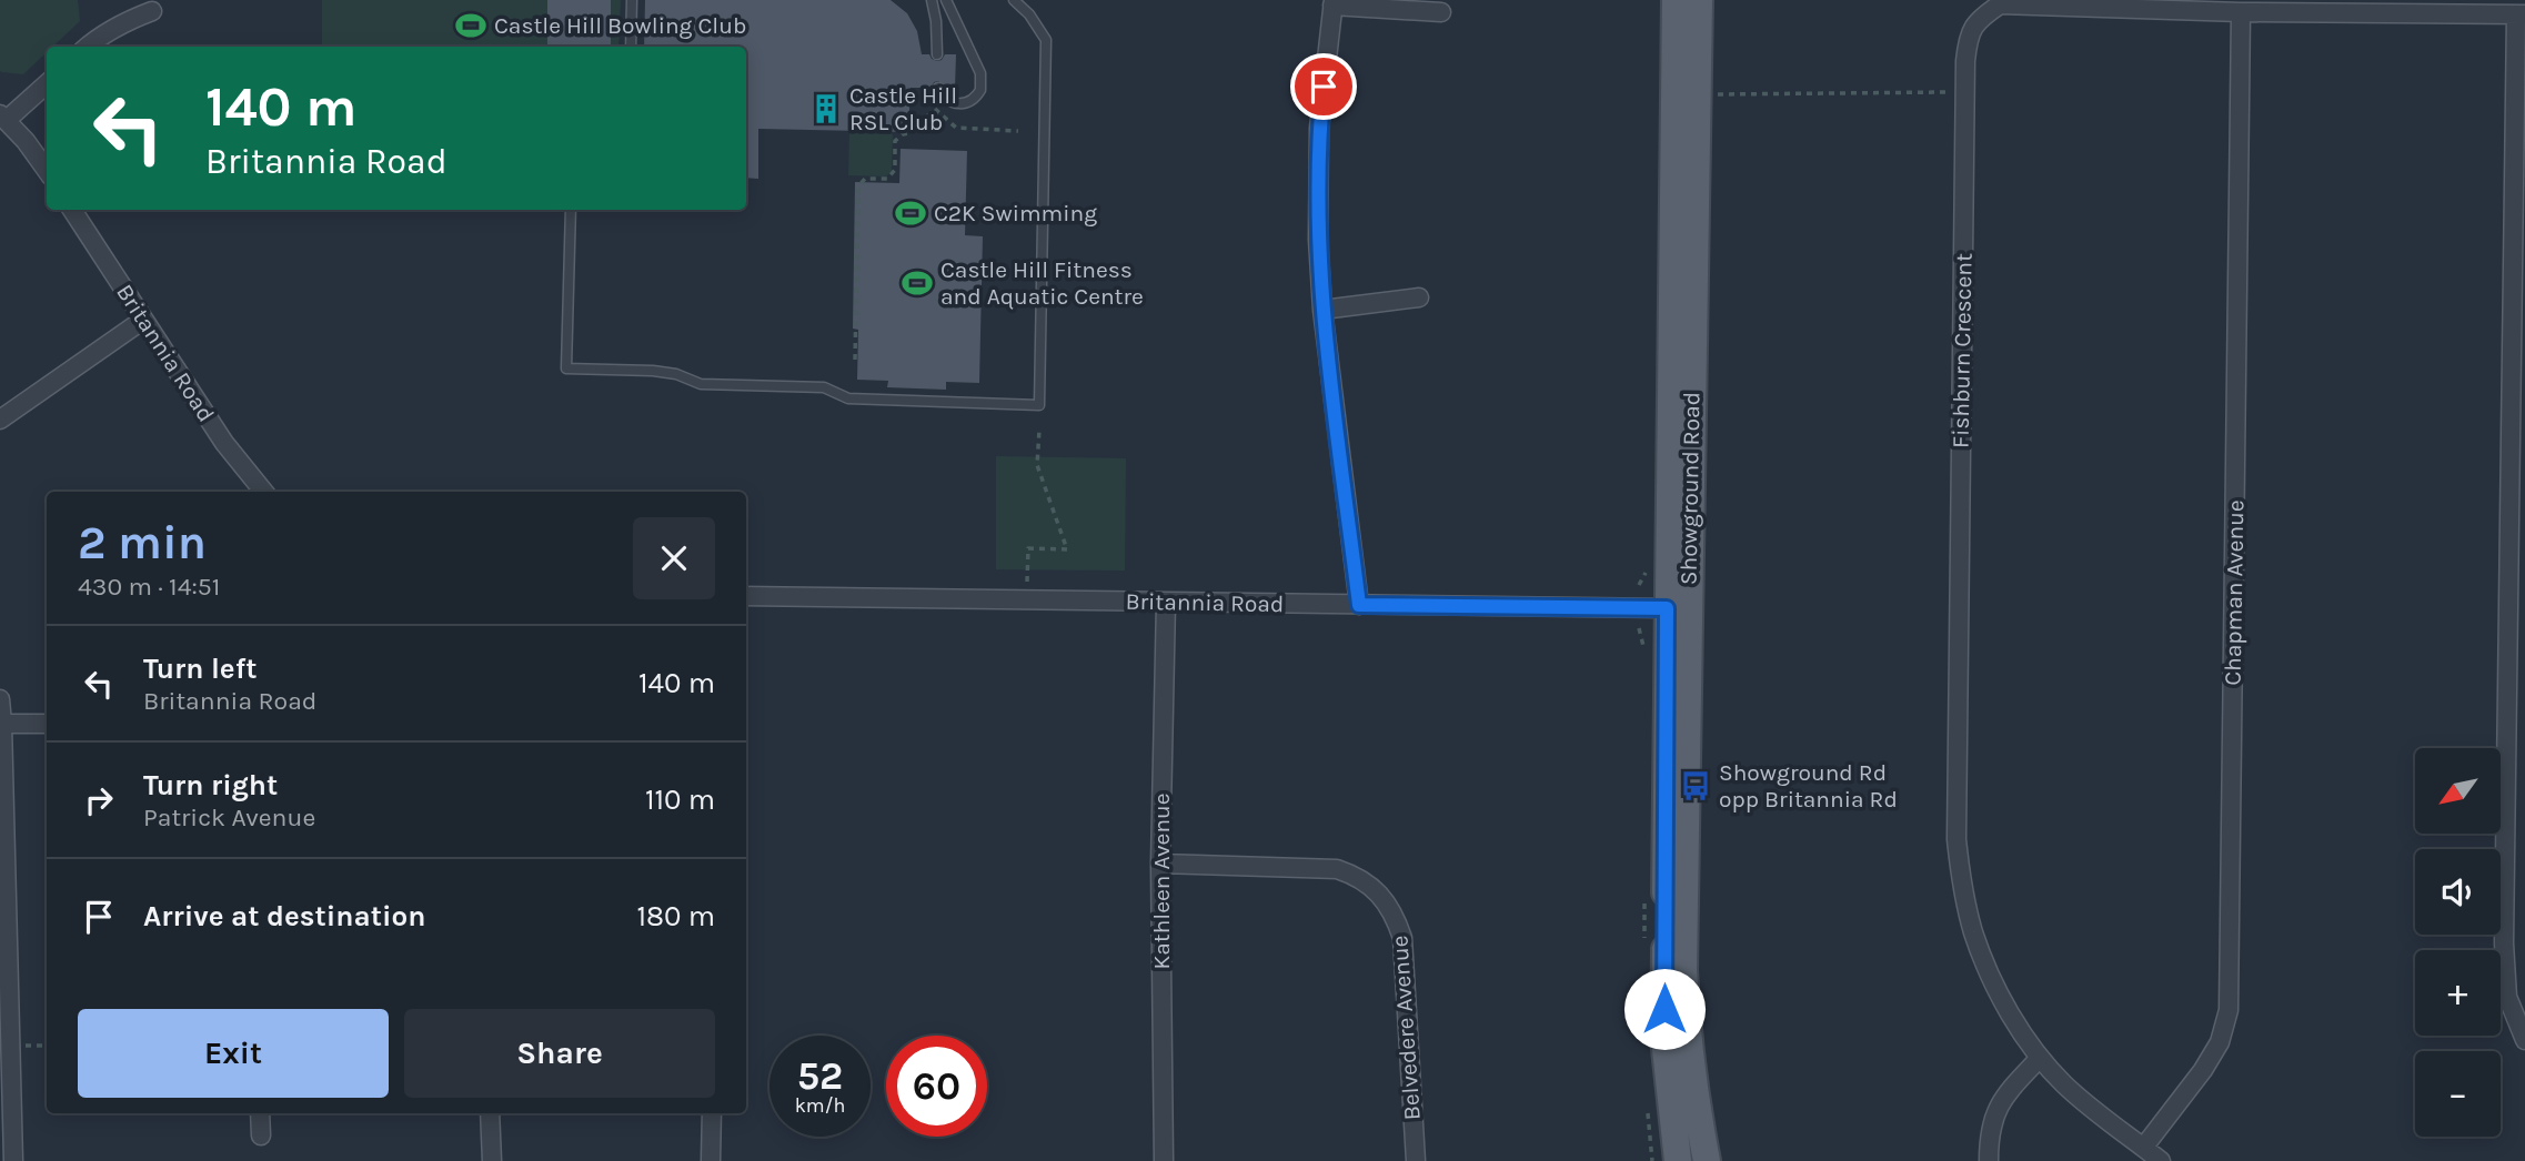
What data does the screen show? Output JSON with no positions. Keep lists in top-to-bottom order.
{
  "streets": {
    "main road": ["Showground Road"],
    "street": [
      "Fishburn Crescent",
      "Britannia Road",
      "Chapman Avenue",
      "Kathleen Avenue",
      "Belvedere Avenue"
    ]
  },
  "crossings": [
    ["Fishburn Crescent", "Chapman Avenue"],
    ["Britannia Road", "Showground Road"],
    ["Britannia Road", "Kathleen Avenue"],
    ["Kathleen Avenue", "Belvedere Avenue"]
  ],
  "places": {
    "sports": ["Castle Hill Bowling Club", "C2K Swimming", "Castle Hill Fitness and Aquatic Centre"],
    "building": ["Castle Hill RSL Club"],
    "bus stop": ["Showground Rd opp Britannia Rd"]
  },
  "north": "bottom left",
  "page": {
    "turn": ["140 m", "Britannia Road"],
    "heading": ["2 min", "430 m · 14:51"],
    "list": [
      {
        "name": "Turn left",
        "note": "Britannia Road",
        "value": "140 m"
      },
      {
        "name": "Turn right",
        "note": "Patrick Avenue",
        "value": "110 m"
      },
      {
        "name": "Arrive at destination",
        "value": "180 m"
      }
    ],
    "map_buttons": ["+", "−"],
    "buttons": ["Exit", "Share"],
    "speed": "52 km/h",
    "limit": "60"
  }
}
